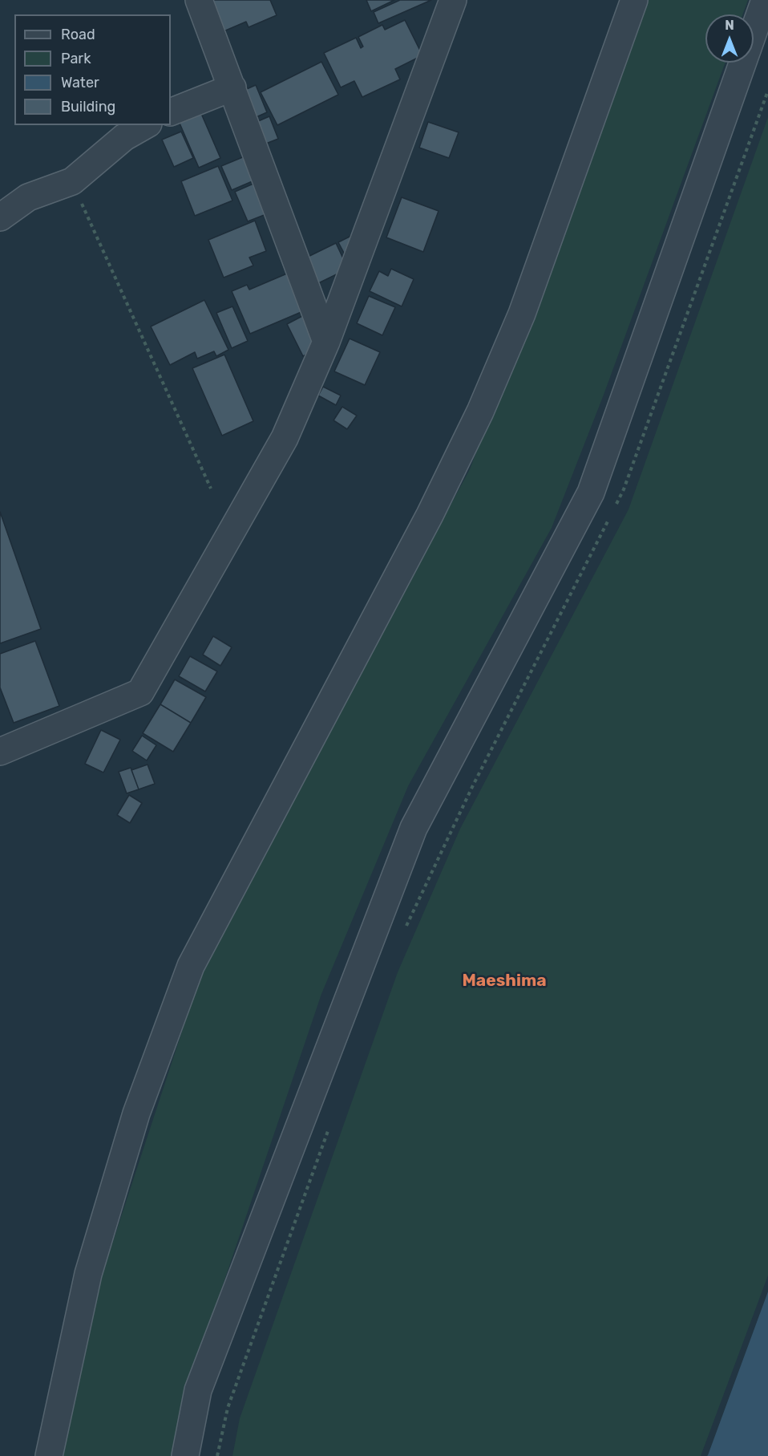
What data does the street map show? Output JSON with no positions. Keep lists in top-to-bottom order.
{
  "districts": ["Maeshima"],
  "legend": [
    "Road",
    "Park",
    "Water",
    "Building"
  ],
  "north": "top"
}
